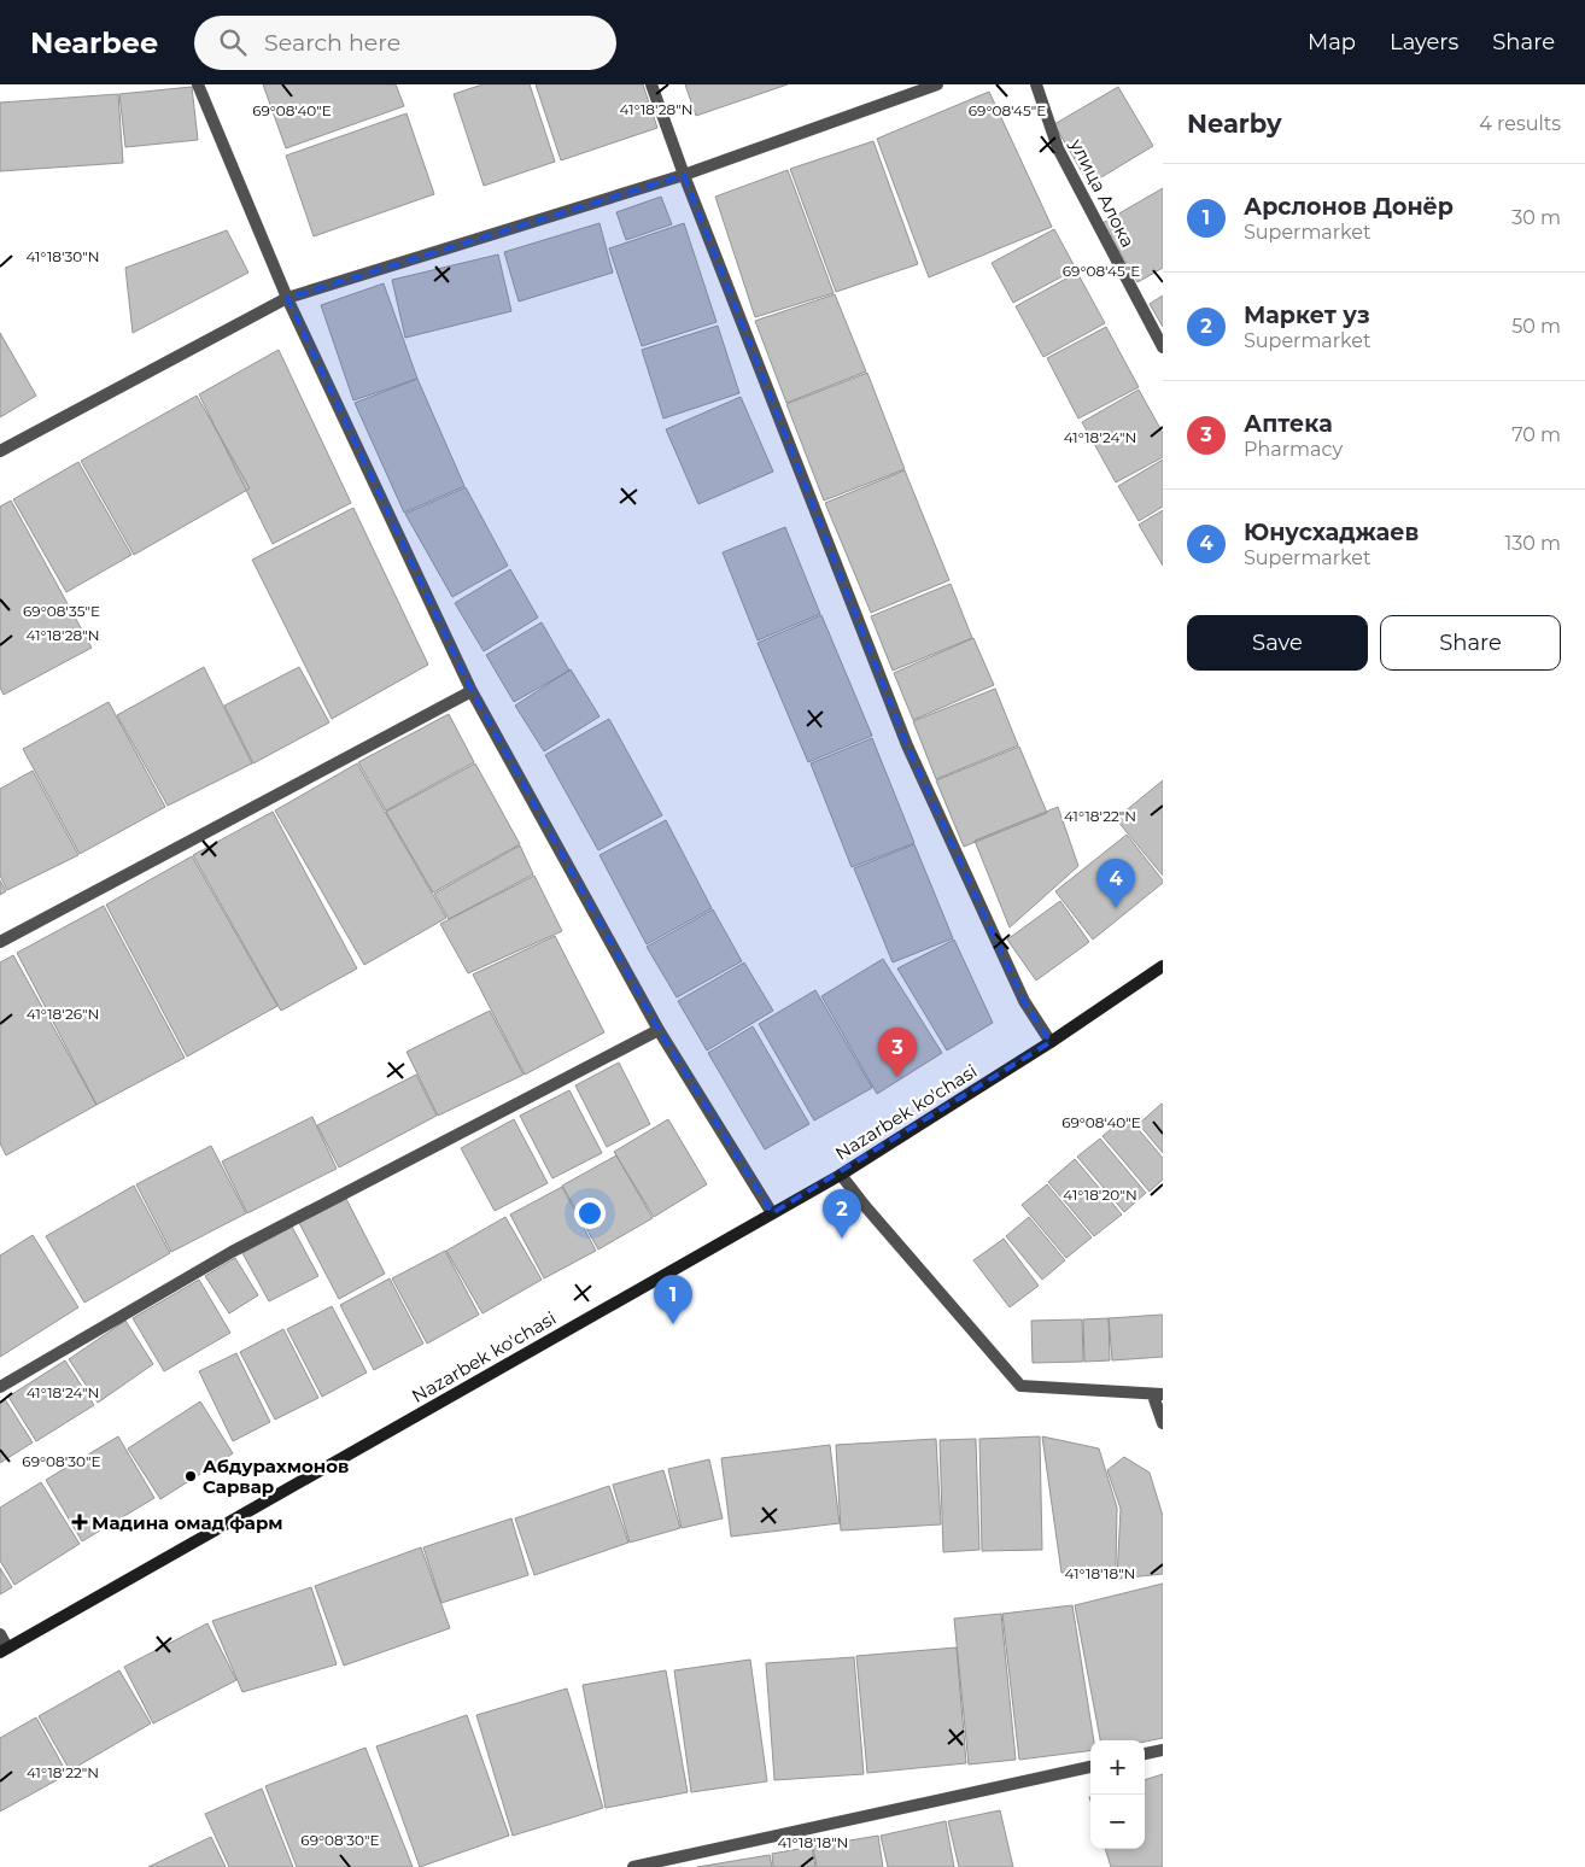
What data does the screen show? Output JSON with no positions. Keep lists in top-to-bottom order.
{
  "streets": {
    "main road": ["Nazarbek ko'chasi"],
    "street": ["улица Алока"]
  },
  "places": {
    "other": ["Абдурахмонов Сарвар"],
    "health": ["Мадина омад фарм"]
  },
  "page": {
    "header": "Nearbee",
    "search": "Search here",
    "nav": ["Map", "Layers", "Share"],
    "heading": ["Nearby", "4 results"],
    "list": [
      {
        "mark": "1",
        "name": "Арслонов Донёр",
        "note": "Supermarket",
        "value": "30 m"
      },
      {
        "mark": "2",
        "name": "Маркет уз",
        "note": "Supermarket",
        "value": "50 m"
      },
      {
        "mark": "3",
        "name": "Аптека",
        "note": "Pharmacy",
        "value": "70 m"
      },
      {
        "mark": "4",
        "name": "Юнусхаджаев",
        "note": "Supermarket",
        "value": "130 m"
      }
    ],
    "buttons": ["Save", "Share"],
    "pins": [
      "4",
      "3",
      "2",
      "1"
    ],
    "map_buttons": ["+", "−"]
  },
  "coordinates": [
    "41°18'28\"N",
    "69°08'45\"E",
    "69°08'40\"E",
    "41°18'30\"N",
    "41°18'24\"N",
    "69°08'35\"E",
    "41°18'22\"N",
    "41°18'26\"N",
    "41°18'20\"N",
    "69°08'30\"E",
    "41°18'18\"N"
  ]
}
